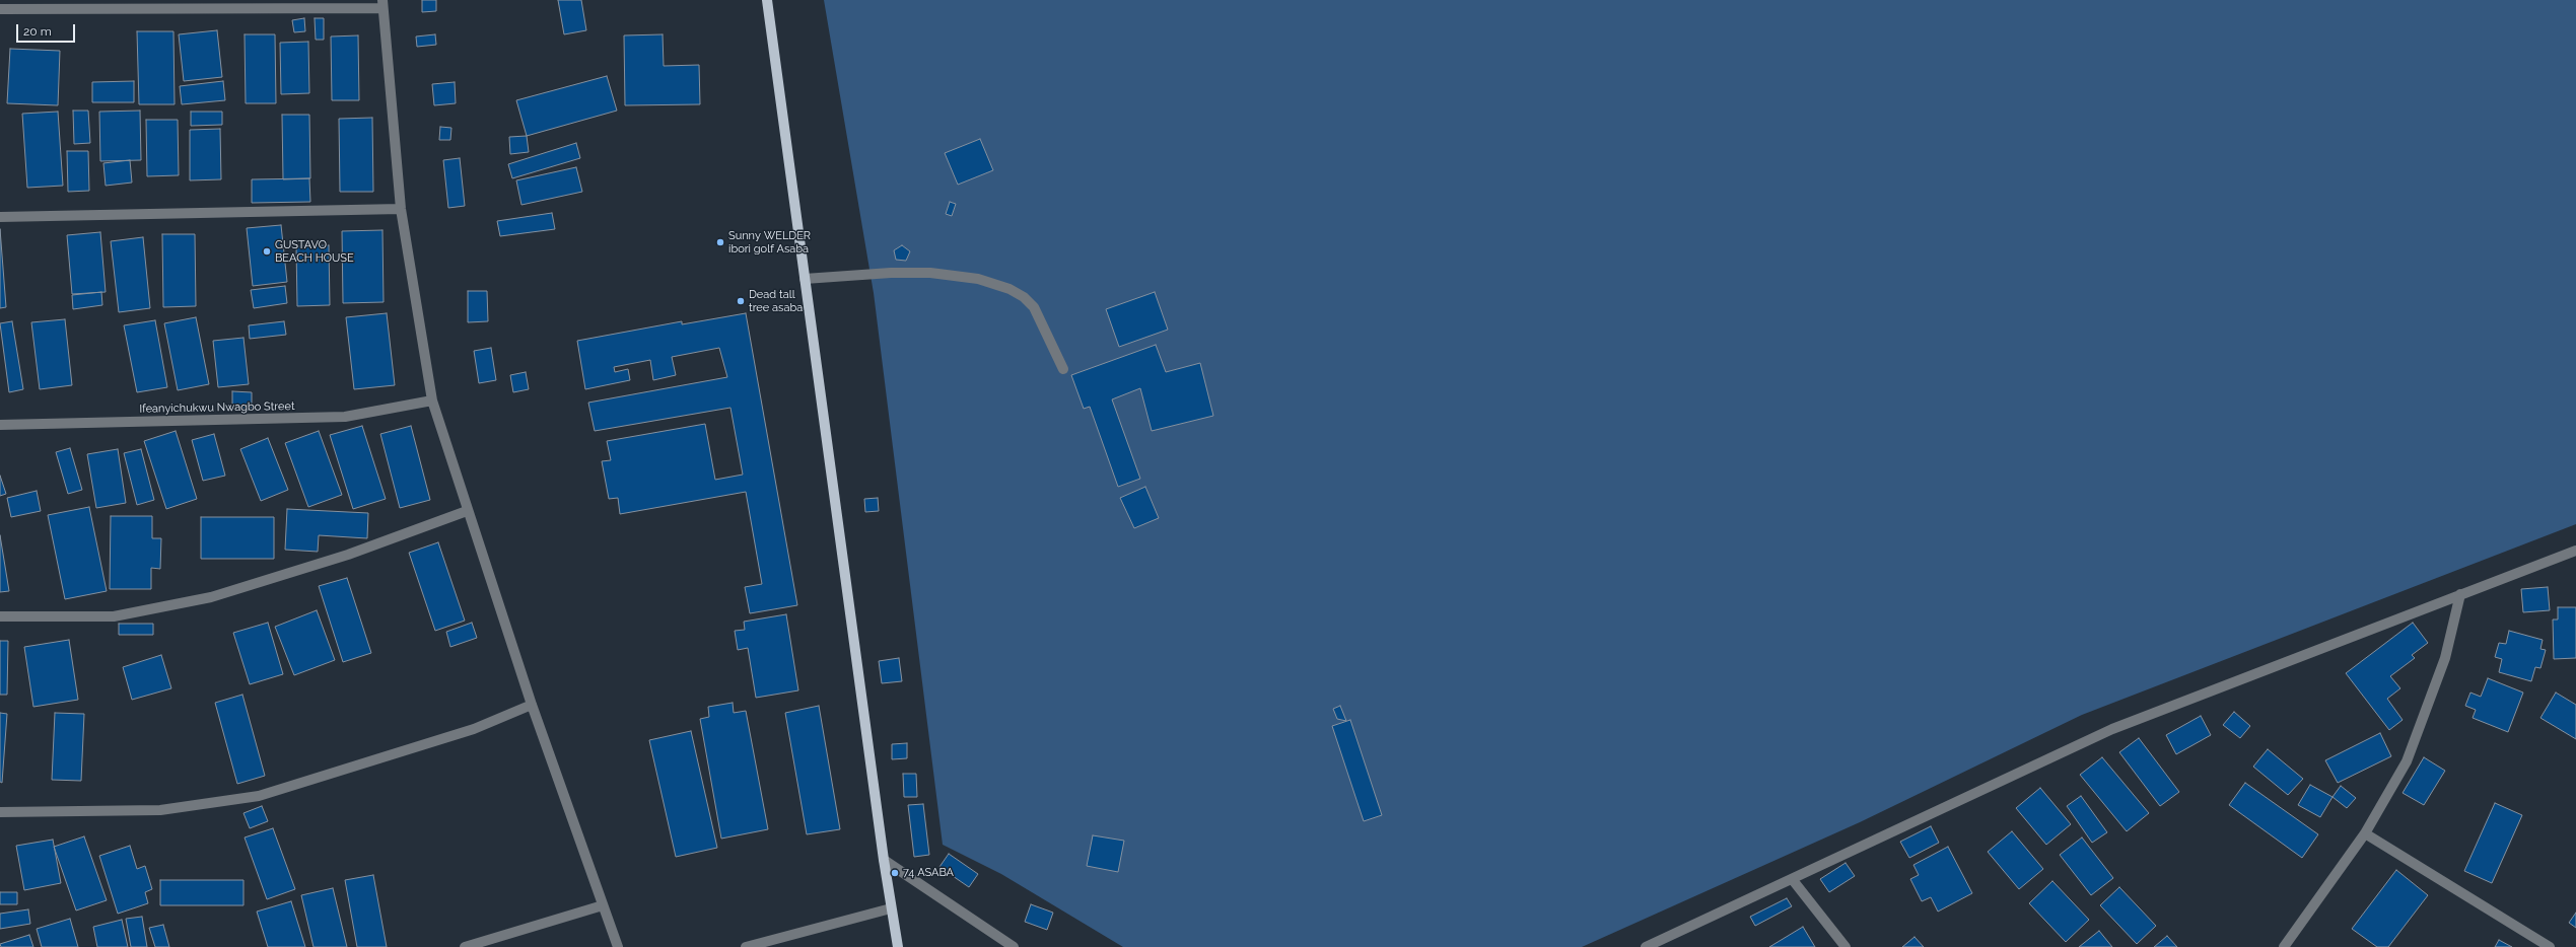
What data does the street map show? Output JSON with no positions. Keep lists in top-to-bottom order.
{
  "streets": {
    "street": ["Ifeanyichukwu Nwagbo Street"]
  },
  "places": [
    "Sunny WELDER ibori golf Asaba",
    "GUSTAVO BEACH HOUSE",
    "Dead tall tree asaba",
    "74 ASABA"
  ],
  "scale_bar": "20 m"
}
